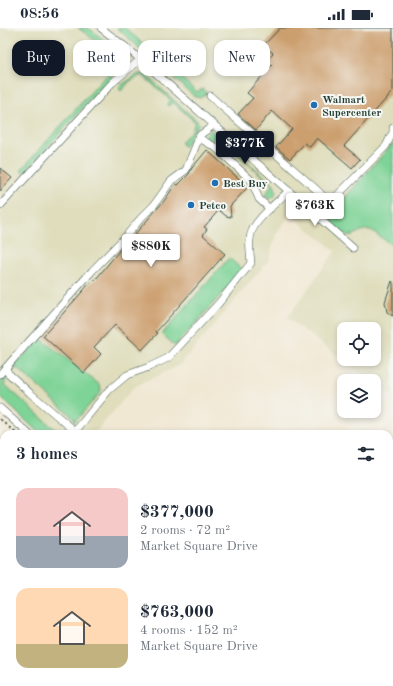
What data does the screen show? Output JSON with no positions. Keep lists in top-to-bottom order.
{
  "places": ["Walmart Supercenter", "Best Buy", "Petco"],
  "page": {
    "status": "08:56",
    "chip": [
      "Buy",
      "Rent",
      "Filters",
      "New"
    ],
    "price": ["$377K", "$763K", "$880K"],
    "heading": "3 homes",
    "list": [
      {
        "name": "$377,000",
        "note": "2 rooms · 72 m² · Market Square Drive"
      },
      {
        "name": "$763,000",
        "note": "4 rooms · 152 m² · Market Square Drive"
      }
    ]
  }
}
